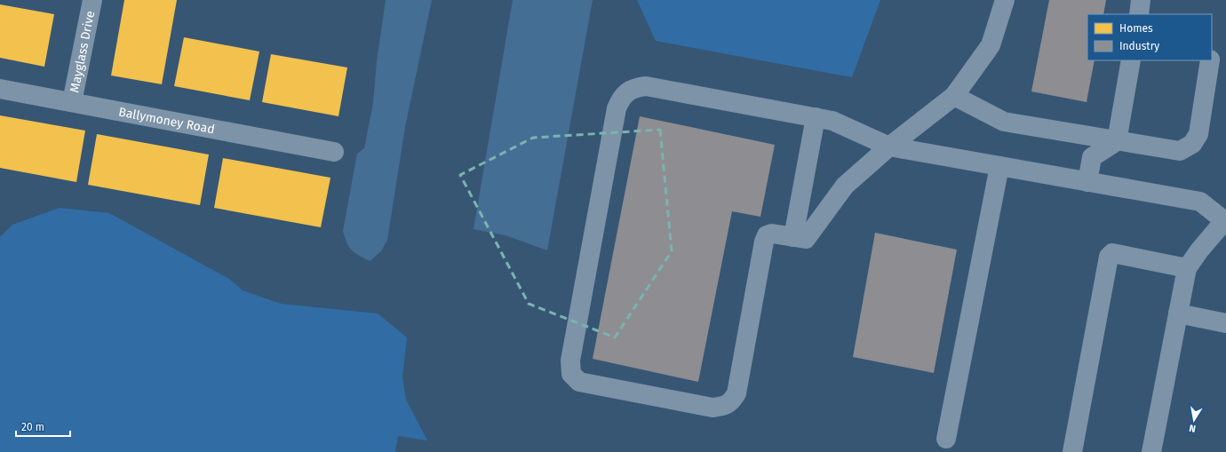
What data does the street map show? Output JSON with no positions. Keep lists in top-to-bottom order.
{
  "streets": {
    "street": ["Mayglass Drive", "Ballymoney Road"]
  },
  "crossings": [
    ["Mayglass Drive", "Ballymoney Road"]
  ],
  "legend": ["Homes", "Industry"],
  "scale_bar": "20 m",
  "north": "bottom"
}
